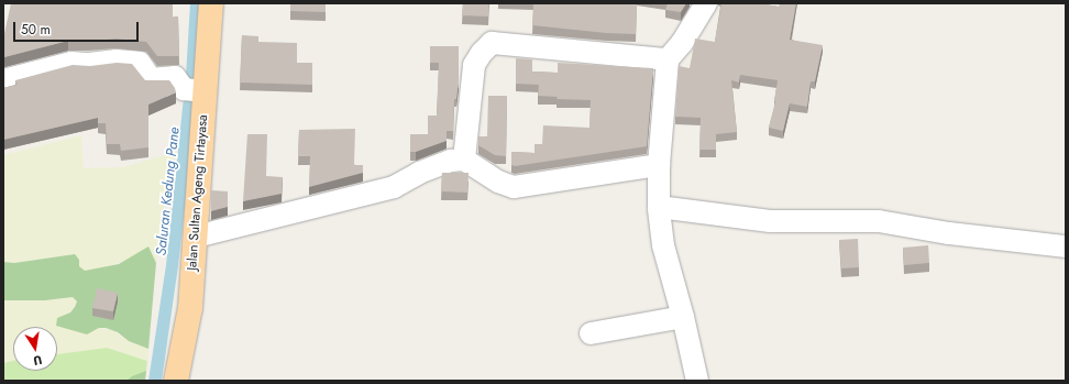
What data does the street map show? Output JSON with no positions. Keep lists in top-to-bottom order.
{
  "streets": {
    "main road": ["Jalan Sultan Ageng Tirtayasa"]
  },
  "water": ["Saluran Kedung Pane"],
  "scale_bar": "50 m",
  "north": "bottom"
}
